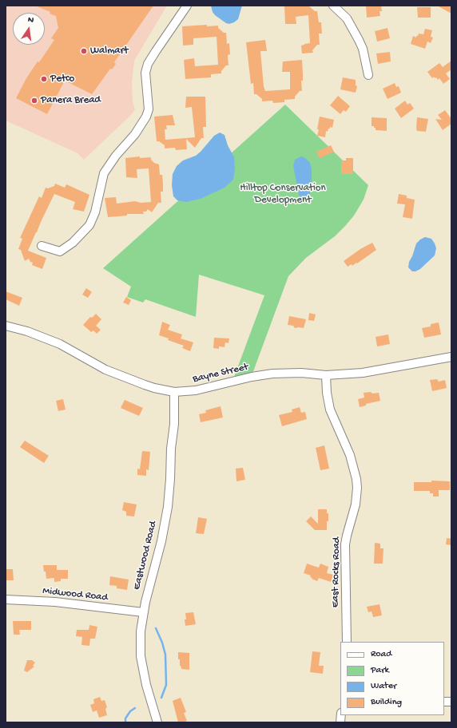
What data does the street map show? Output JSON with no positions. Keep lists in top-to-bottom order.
{
  "streets": {
    "street": [
      "Bayne Street",
      "Eastwood Road",
      "East Rocks Road",
      "Midwood Road"
    ]
  },
  "crossings": [
    ["Bayne Street", "Eastwood Road"],
    ["Bayne Street", "East Rocks Road"],
    ["Eastwood Road", "Midwood Road"]
  ],
  "parks": ["Hilltop Conservation Development"],
  "places": ["Walmart", "Petco", "Panera Bread"],
  "legend": [
    "Road",
    "Park",
    "Water",
    "Building"
  ],
  "north": "top"
}
